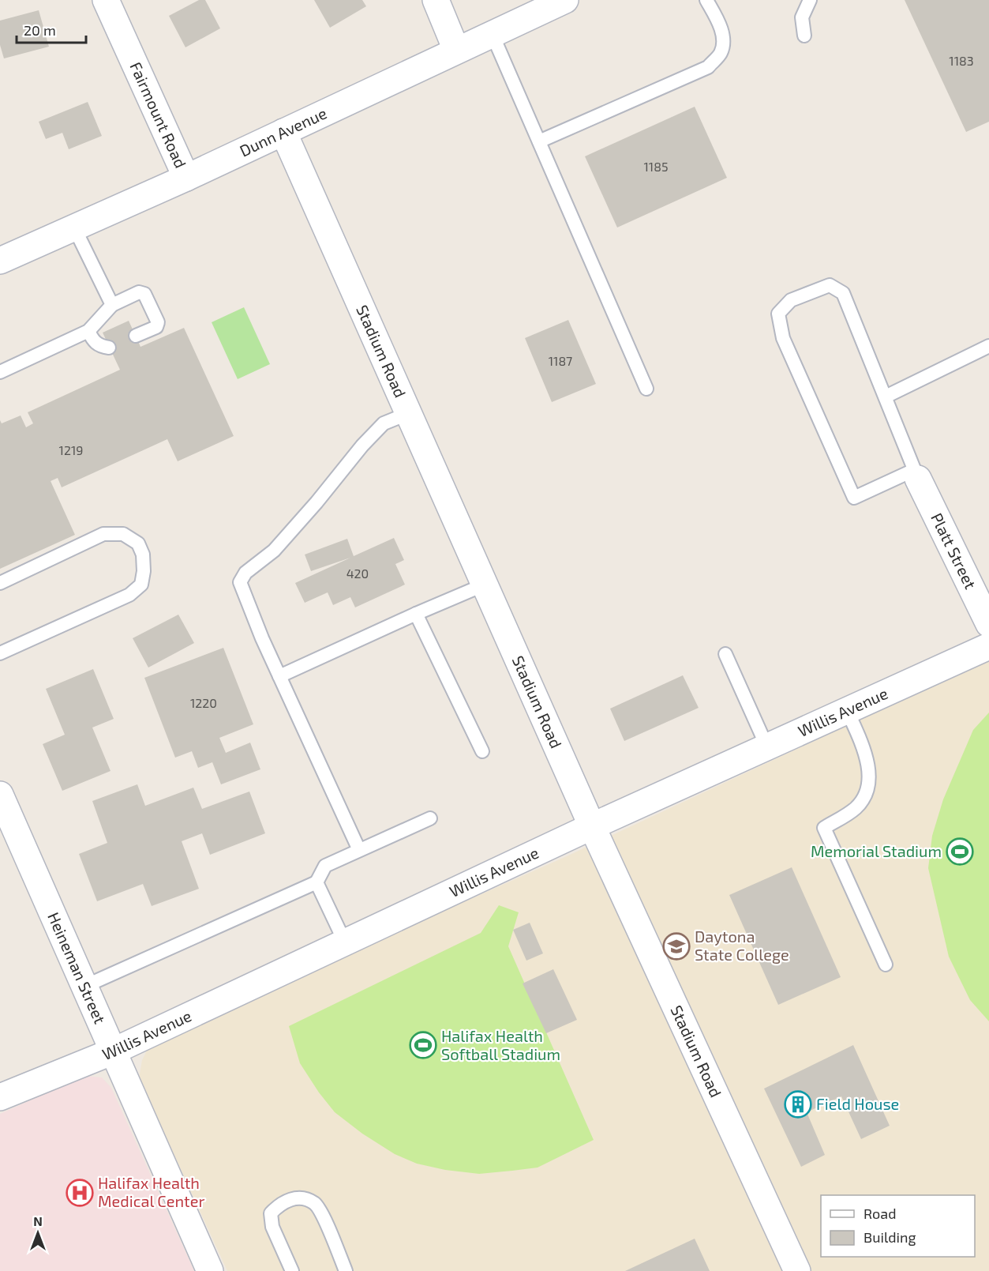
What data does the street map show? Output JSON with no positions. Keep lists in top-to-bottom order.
{
  "streets": {
    "street": [
      "Fairmount Road",
      "Dunn Avenue",
      "Stadium Road",
      "Platt Street",
      "Willis Avenue",
      "Heineman Street"
    ]
  },
  "crossings": [
    ["Fairmount Road", "Dunn Avenue"],
    ["Dunn Avenue", "Stadium Road"],
    ["Stadium Road", "Willis Avenue"],
    ["Willis Avenue", "Heineman Street"]
  ],
  "places": {
    "sports": ["Memorial Stadium", "Halifax Health Softball Stadium"],
    "school or university": ["Daytona State College"],
    "building": ["Field House"],
    "hospital": ["Halifax Health Medical Center"]
  },
  "house_numbers": [
    "1183",
    "1185",
    "1187",
    "1219",
    "420",
    "1220"
  ],
  "legend": ["Road", "Building"],
  "scale_bar": "20 m",
  "north": "top"
}
